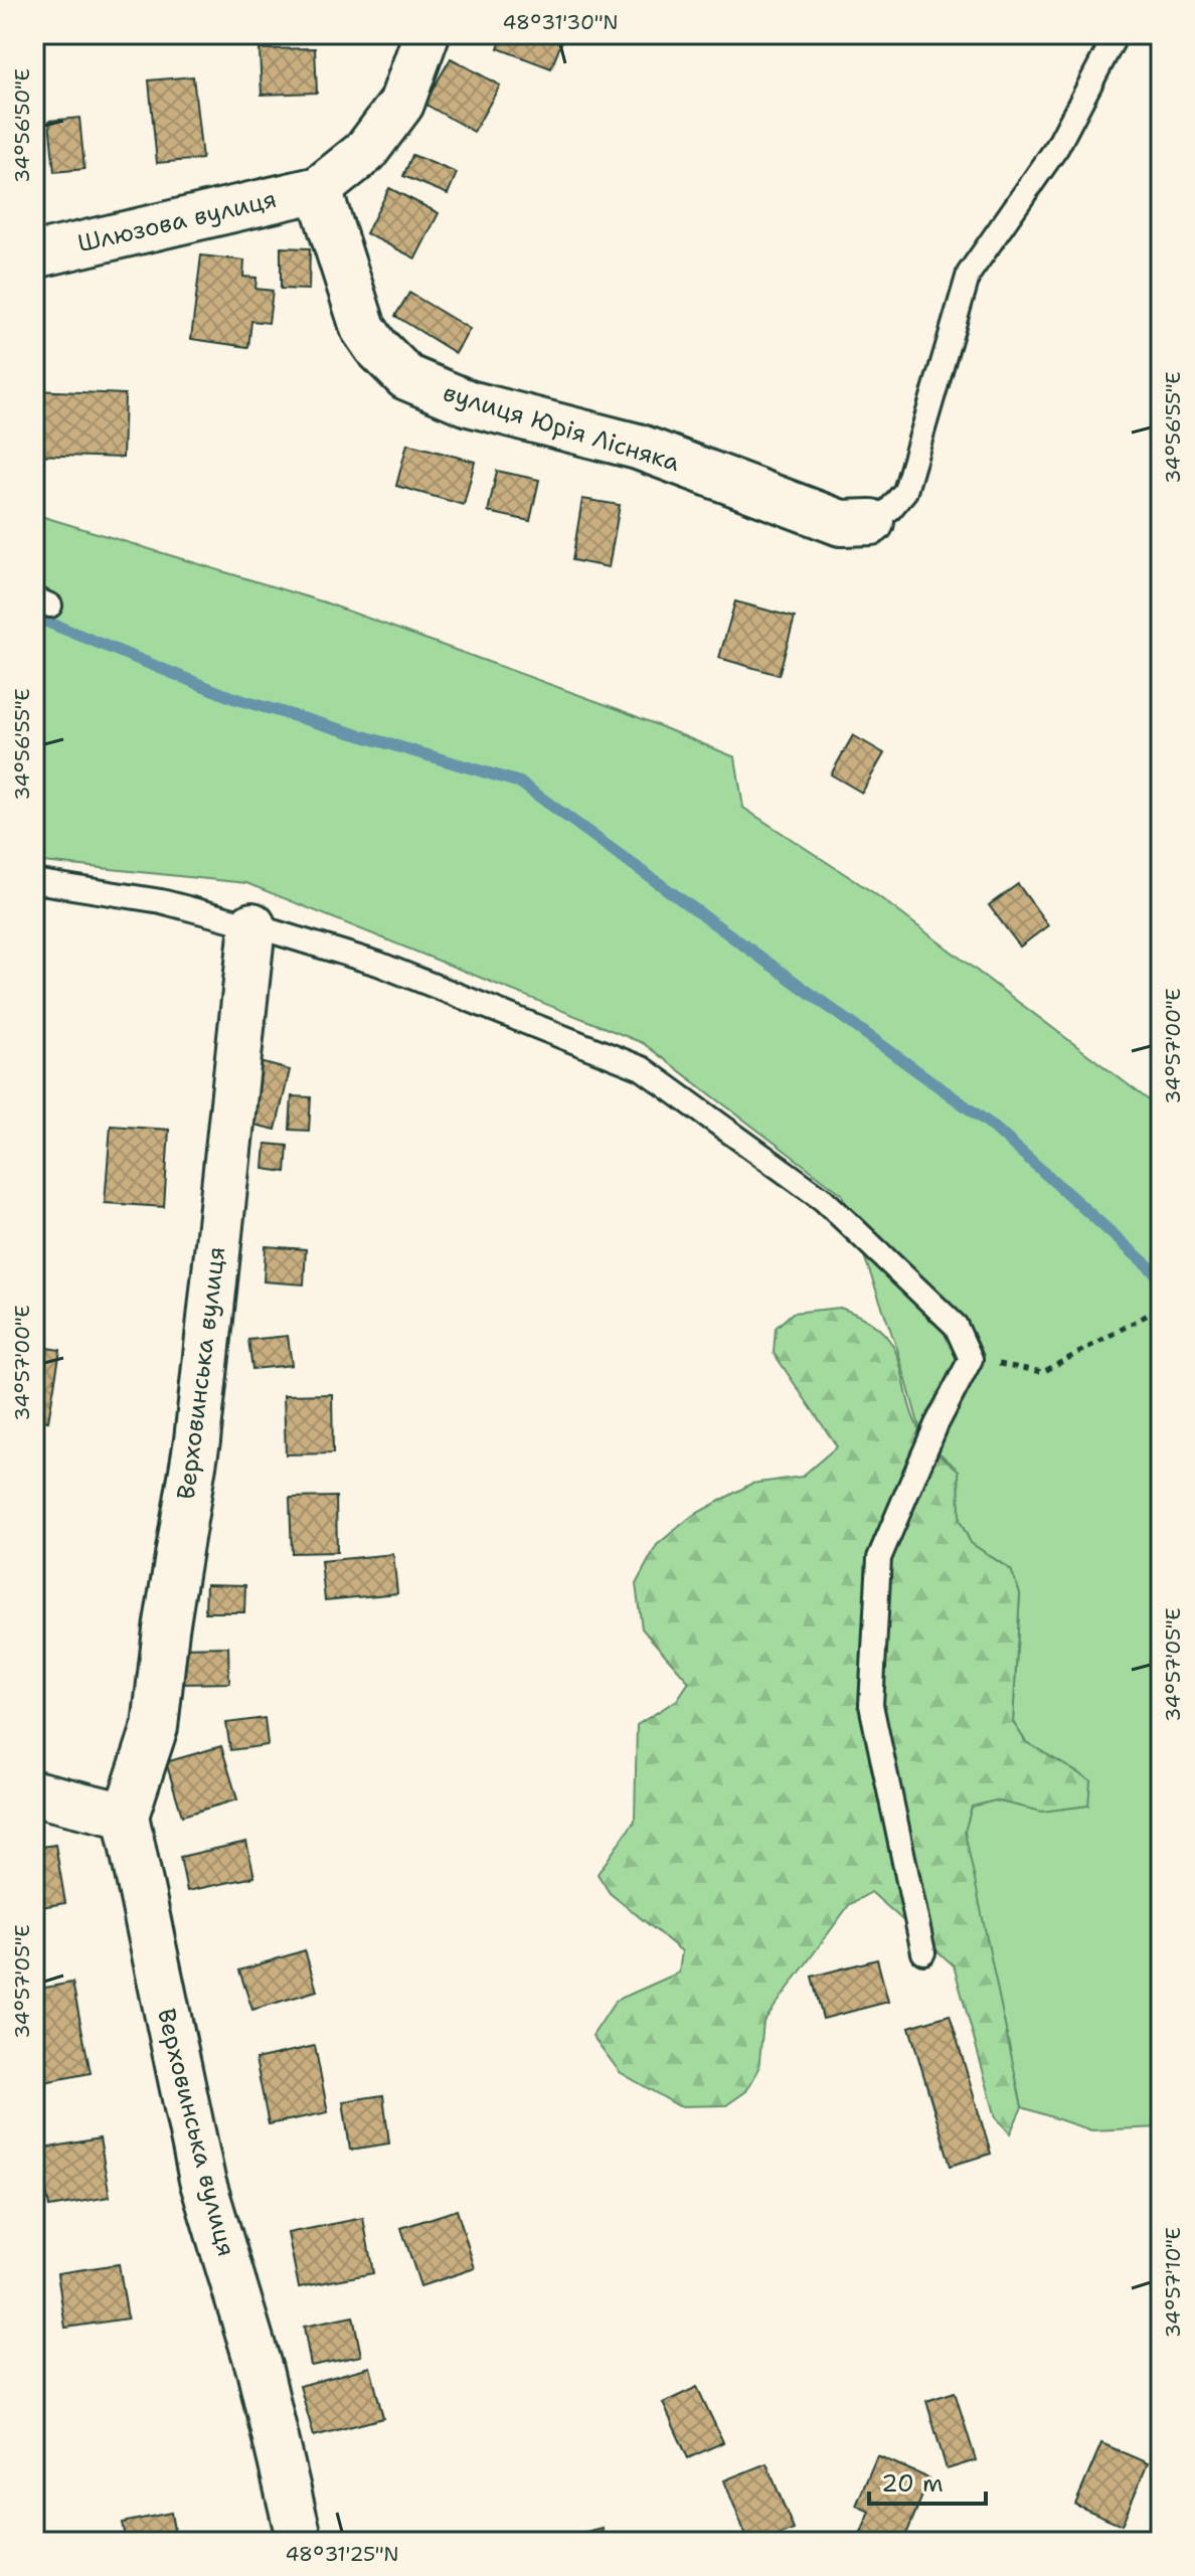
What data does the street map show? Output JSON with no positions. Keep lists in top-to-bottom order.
{
  "streets": {
    "street": ["Шлюзова вулиця", "вулиця Юрія Лісняка", "Верховинська вулиця"]
  },
  "crossings": [
    ["Шлюзова вулиця", "вулиця Юрія Лісняка"]
  ],
  "scale_bar": "20 m",
  "coordinates": [
    "48°31'30\"N",
    "34°56'50\"E",
    "34°56'55\"E",
    "34°57'00\"E",
    "34°57'05\"E",
    "34°57'10\"E",
    "48°31'25\"N"
  ]
}
